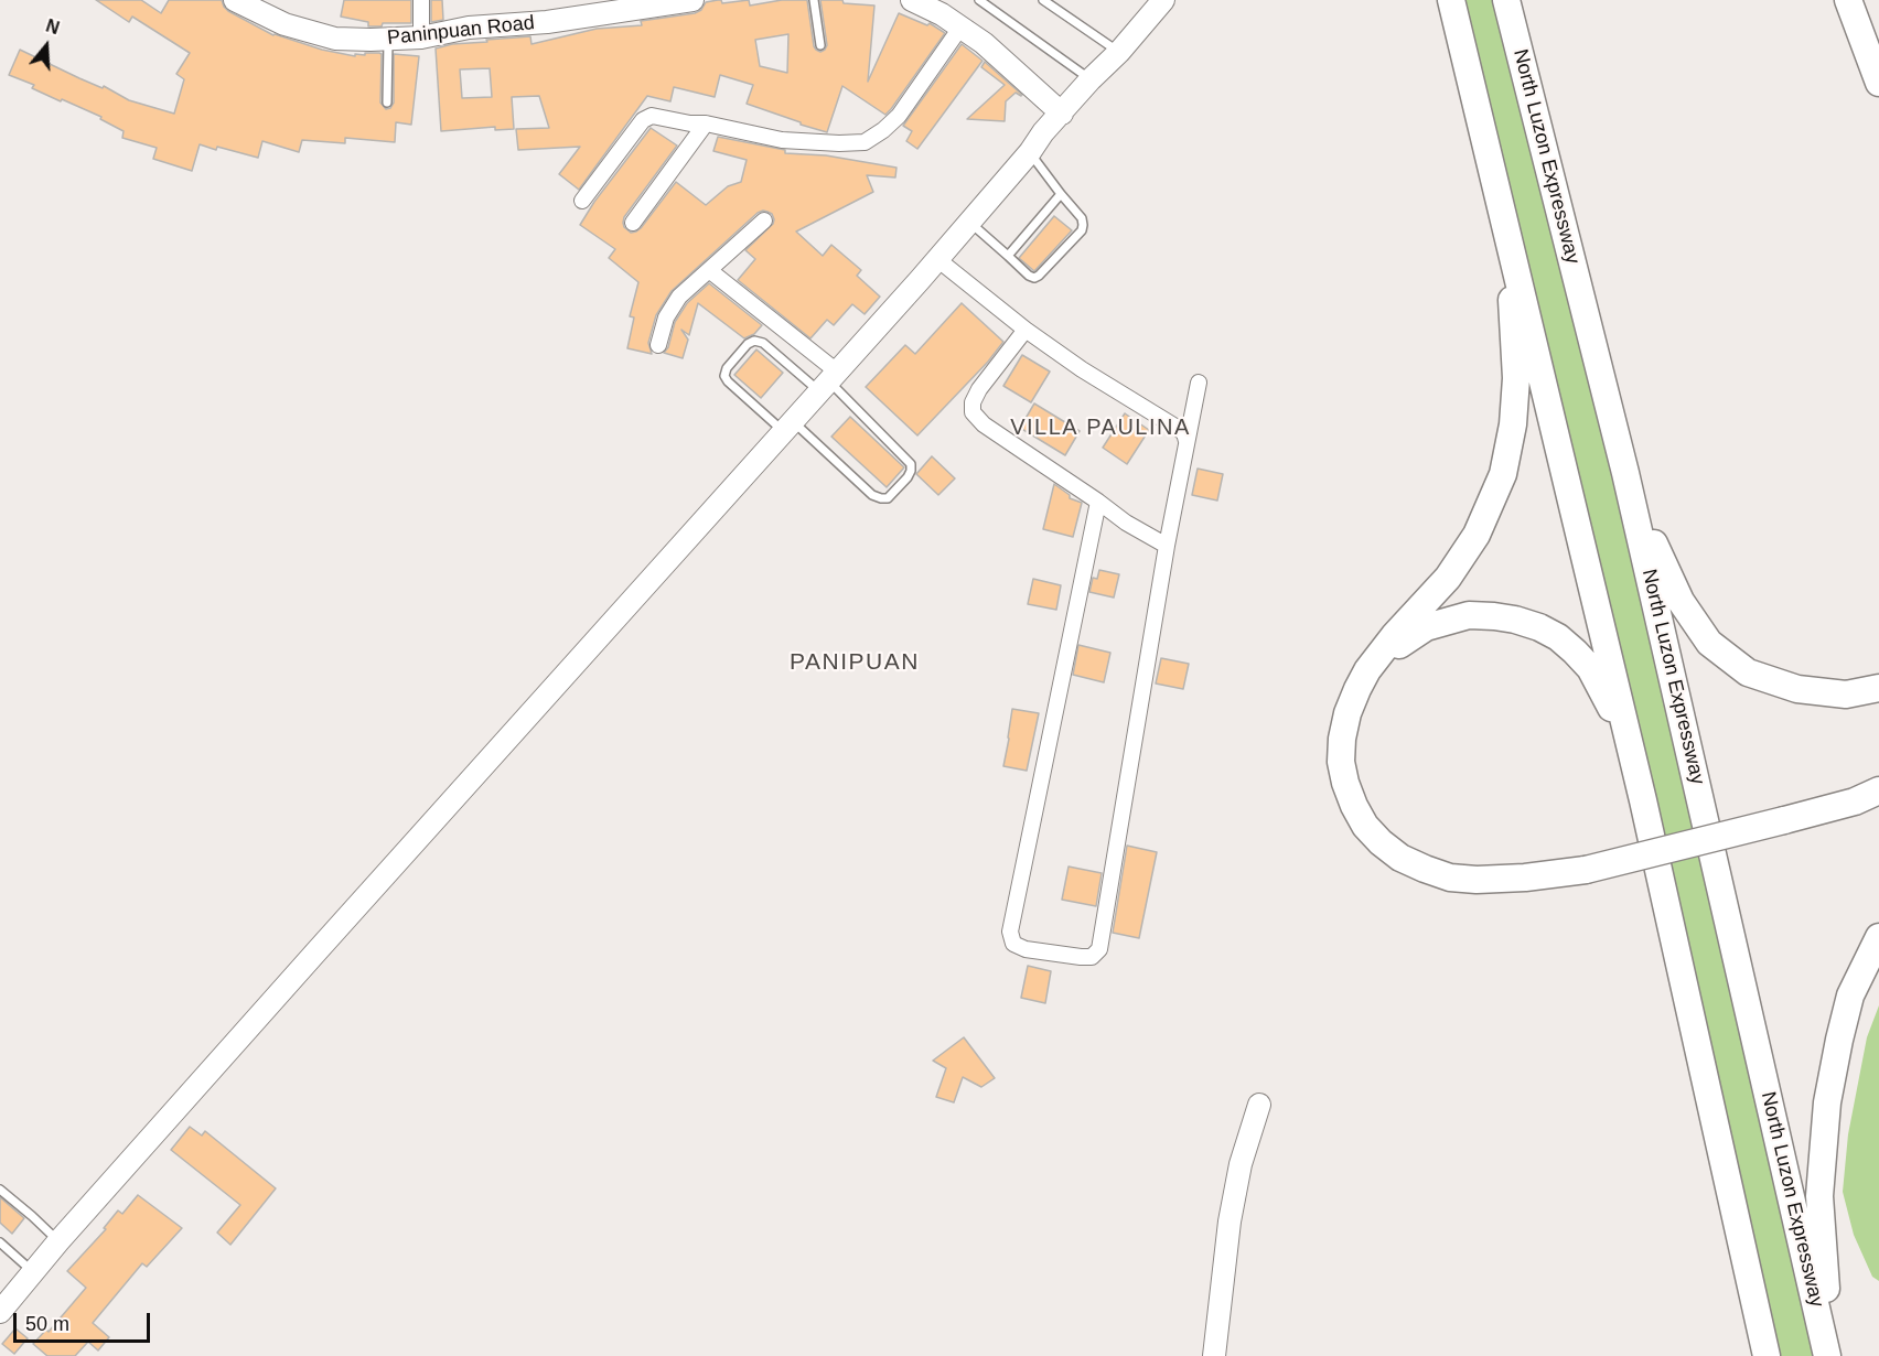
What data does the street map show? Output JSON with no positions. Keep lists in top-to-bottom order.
{
  "streets": {
    "highway": ["North Luzon Expressway"],
    "main road": ["Paninpuan Road"]
  },
  "districts": ["VILLA PAULINA", "PANIPUAN"],
  "scale_bar": "50 m",
  "north": "top"
}
